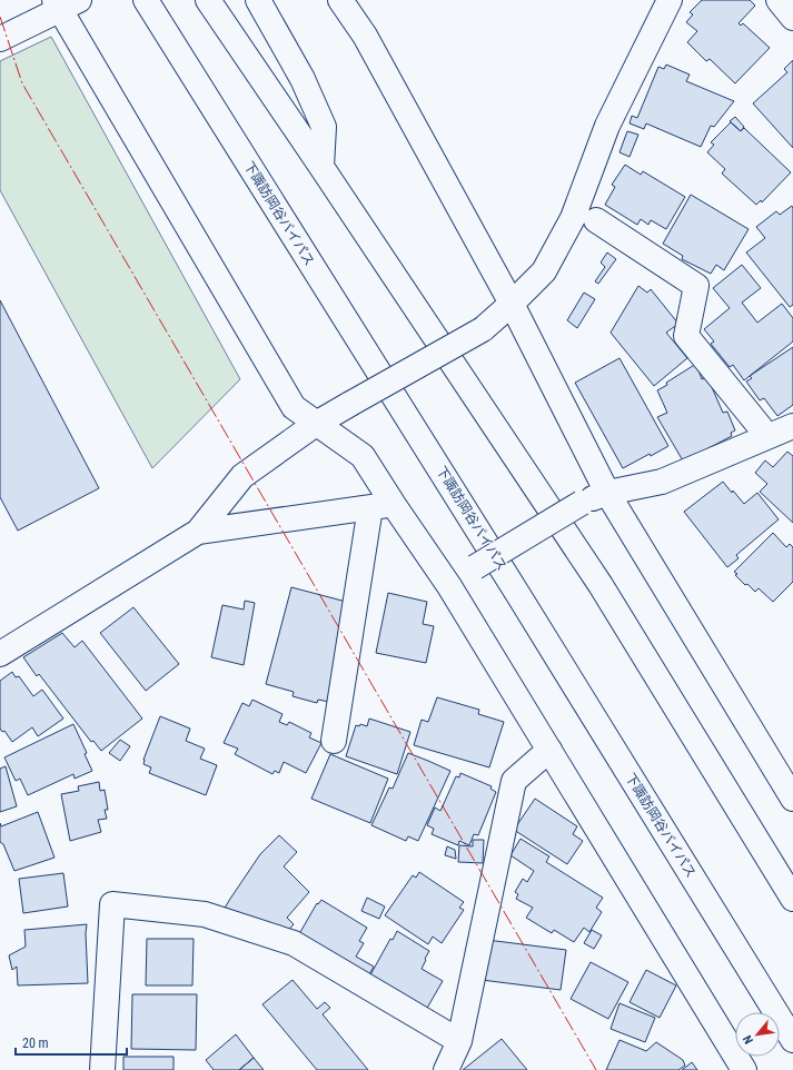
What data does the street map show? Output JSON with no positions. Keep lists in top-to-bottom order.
{
  "streets": {
    "main road": ["下諏訪岡谷バイパス"]
  },
  "scale_bar": "20 m",
  "north": "bottom left"
}
